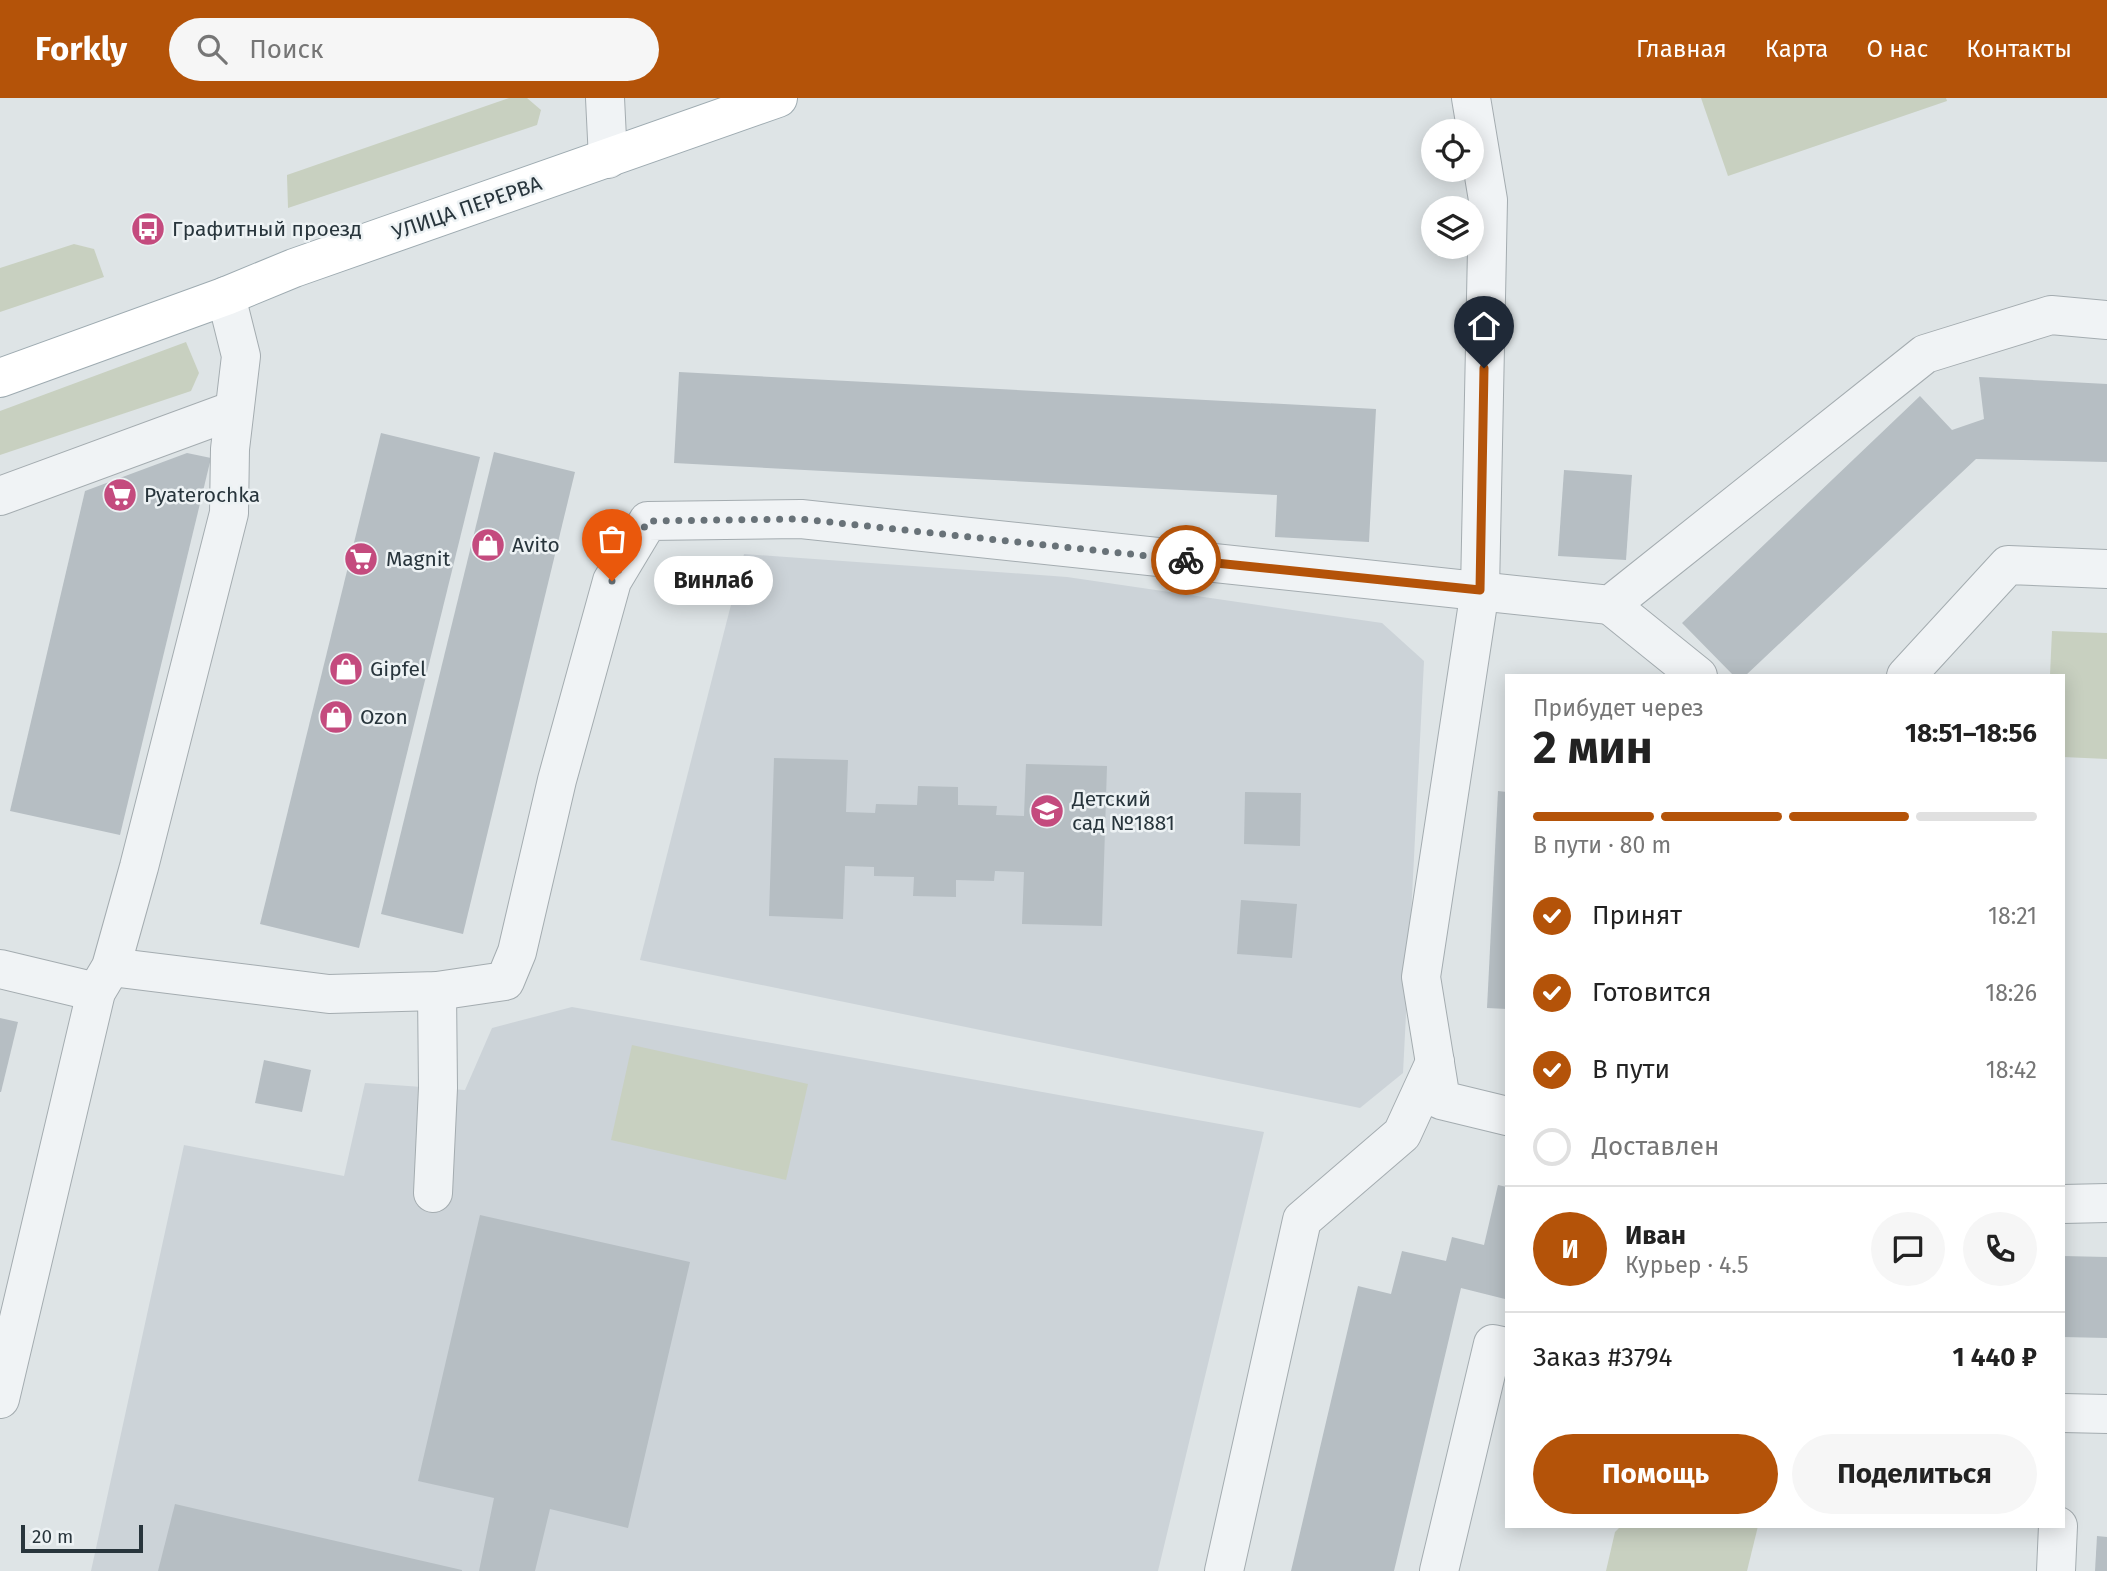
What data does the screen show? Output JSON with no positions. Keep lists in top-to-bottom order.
{
  "streets": {
    "main road": ["УЛИЦА ПЕРЕРВА"]
  },
  "places": {
    "bus stop": ["Графитный проезд"],
    "supermarket": ["Pyaterochka", "Magnit"],
    "shop": ["Avito", "Gipfel", "Ozon"],
    "other": ["Винлаб"],
    "school or university": ["Детский сад №1881"]
  },
  "scale_bar": "20 m",
  "page": {
    "header": "Forkly",
    "search": "Поиск",
    "nav": [
      "Главная",
      "Карта",
      "О нас",
      "Контакты"
    ],
    "bubble": "Винлаб",
    "heading": ["2 мин", "Прибудет через", "18:51–18:56"],
    "panel": [
      "Иван",
      "Курьер · 4.5",
      "Заказ #3794",
      "1 440 ₽"
    ],
    "bar": "В пути · 80 m",
    "list": [
      ["Принят", "18:21"],
      ["Готовится", "18:26"],
      ["В пути", "18:42"],
      "Доставлен"
    ],
    "round": "И",
    "buttons": ["Помощь", "Поделиться"],
    "scale": "20 m"
  }
}
